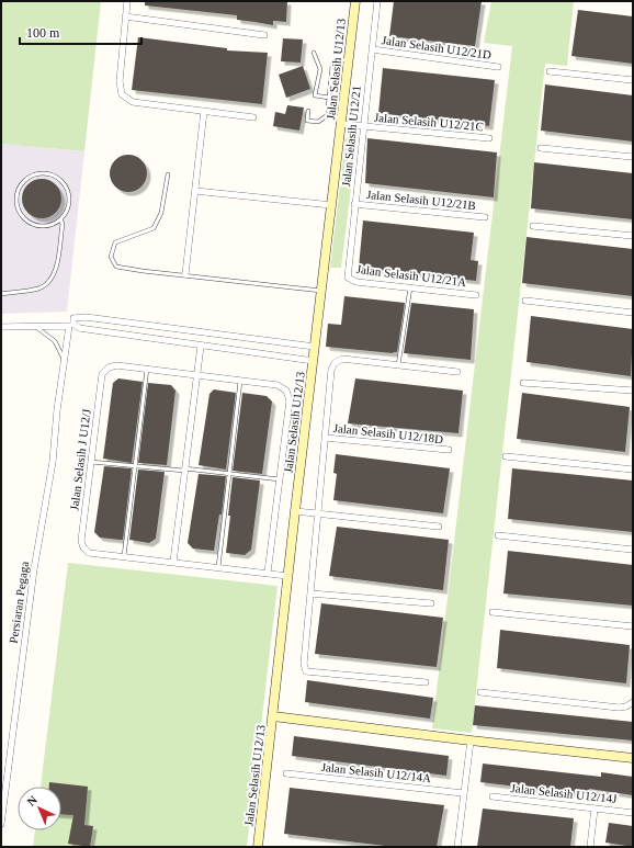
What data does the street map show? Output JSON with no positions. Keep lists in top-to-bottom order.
{
  "streets": {
    "street": [
      "Jalan Selasih U12/21D",
      "Jalan Selasih U12/13",
      "Jalan Selasih U12/21C",
      "Jalan Selasih U12/21",
      "Jalan Selasih U12/21B",
      "Jalan Selasih U12/21A",
      "Jalan Selasih U12/18D",
      "Jalan Selasih J U12/J",
      "Persiaran Pegaga",
      "Jalan Selasih U12/14A",
      "Jalan Selasih U12/14J"
    ]
  },
  "crossings": [
    ["Jalan Selasih U12/21D", "Jalan Selasih U12/21"],
    ["Jalan Selasih U12/13", "Jalan Selasih U12/21C"],
    ["Jalan Selasih U12/21C", "Jalan Selasih U12/21"],
    ["Jalan Selasih U12/21", "Jalan Selasih U12/21B"],
    ["Jalan Selasih U12/21", "Jalan Selasih U12/21A"]
  ],
  "scale_bar": "100 m",
  "north": "top left"
}
